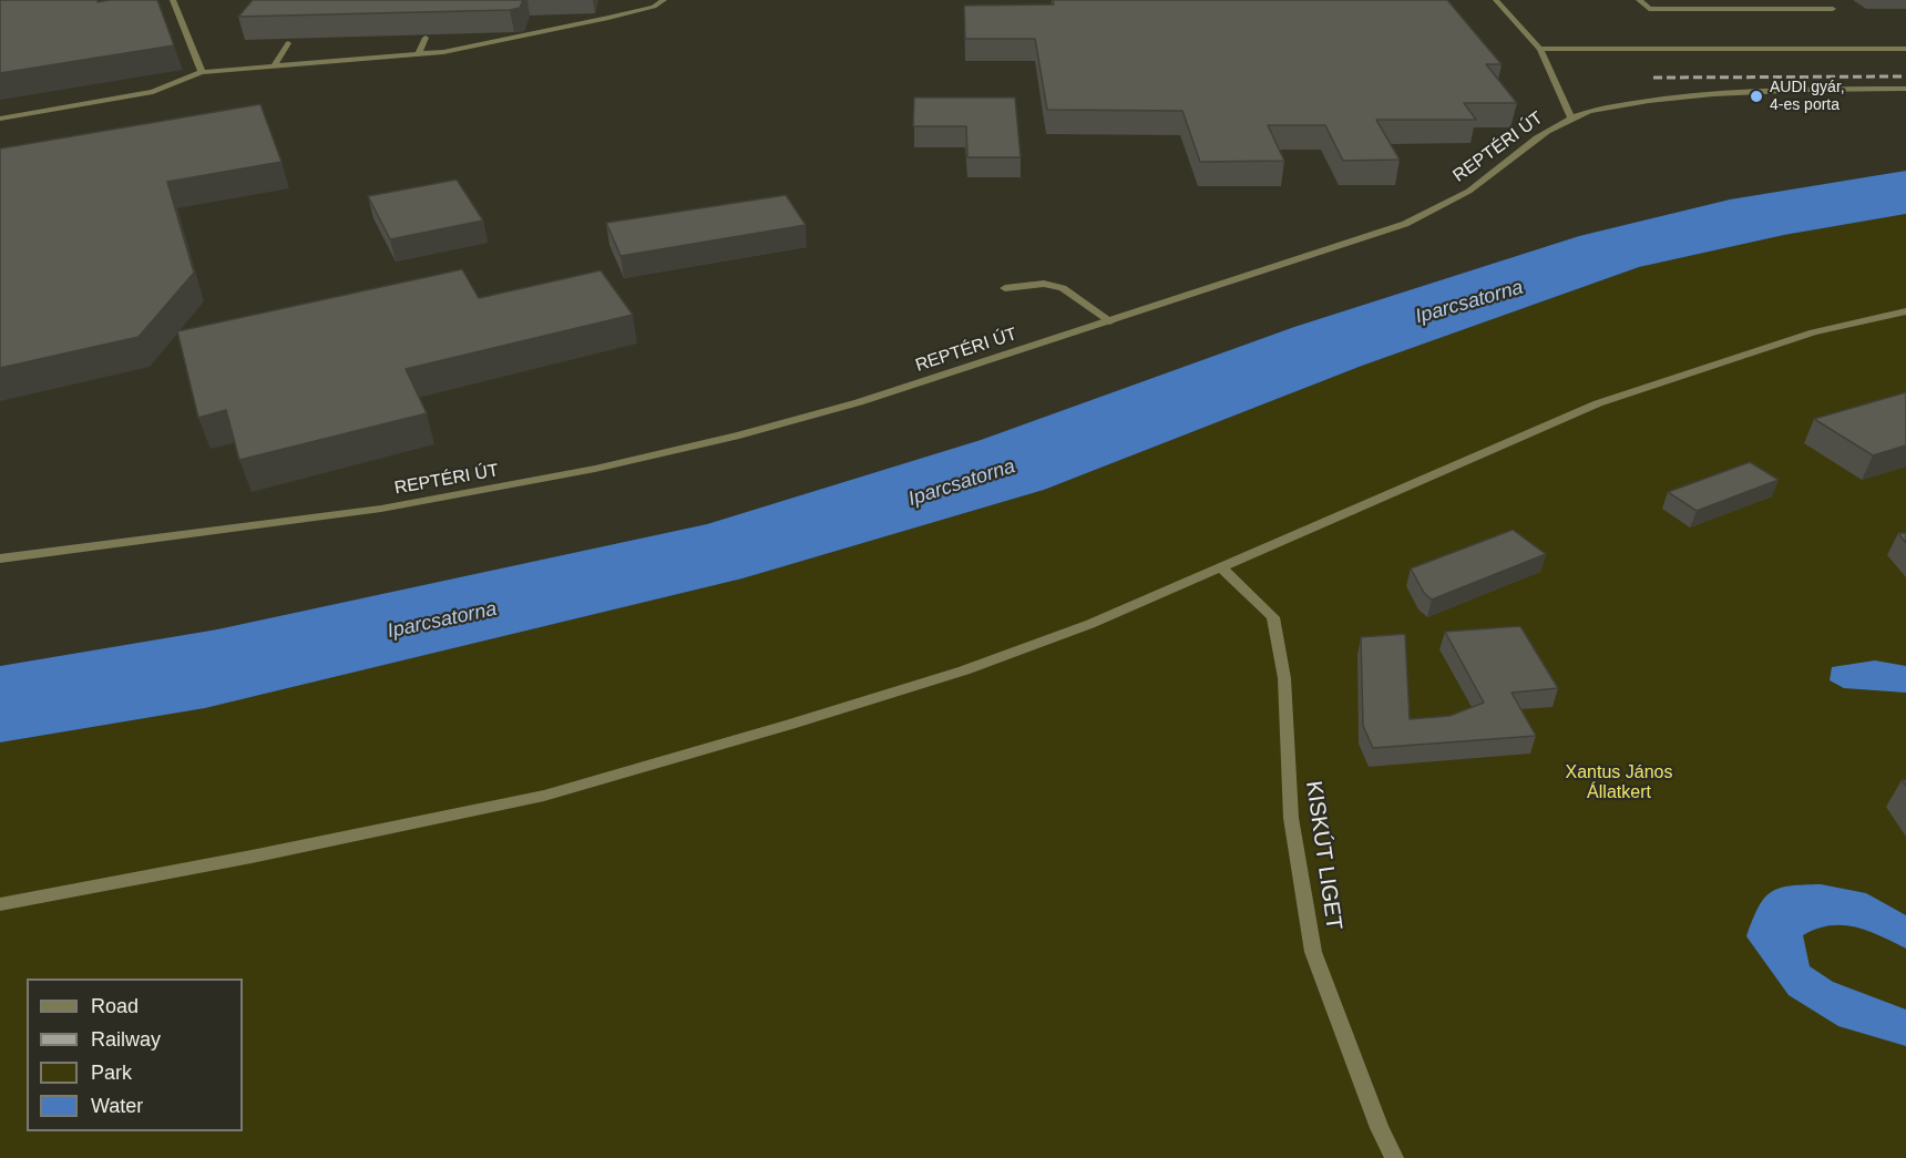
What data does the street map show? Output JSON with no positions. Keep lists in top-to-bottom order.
{
  "streets": {
    "street": ["REPTÉRI ÚT", "KISKÚT LIGET"]
  },
  "water": ["Iparcsatorna"],
  "parks": ["Xantus János Állatkert"],
  "places": ["AUDI gyár, 4-es porta"],
  "legend": [
    "Road",
    "Railway",
    "Park",
    "Water"
  ]
}
